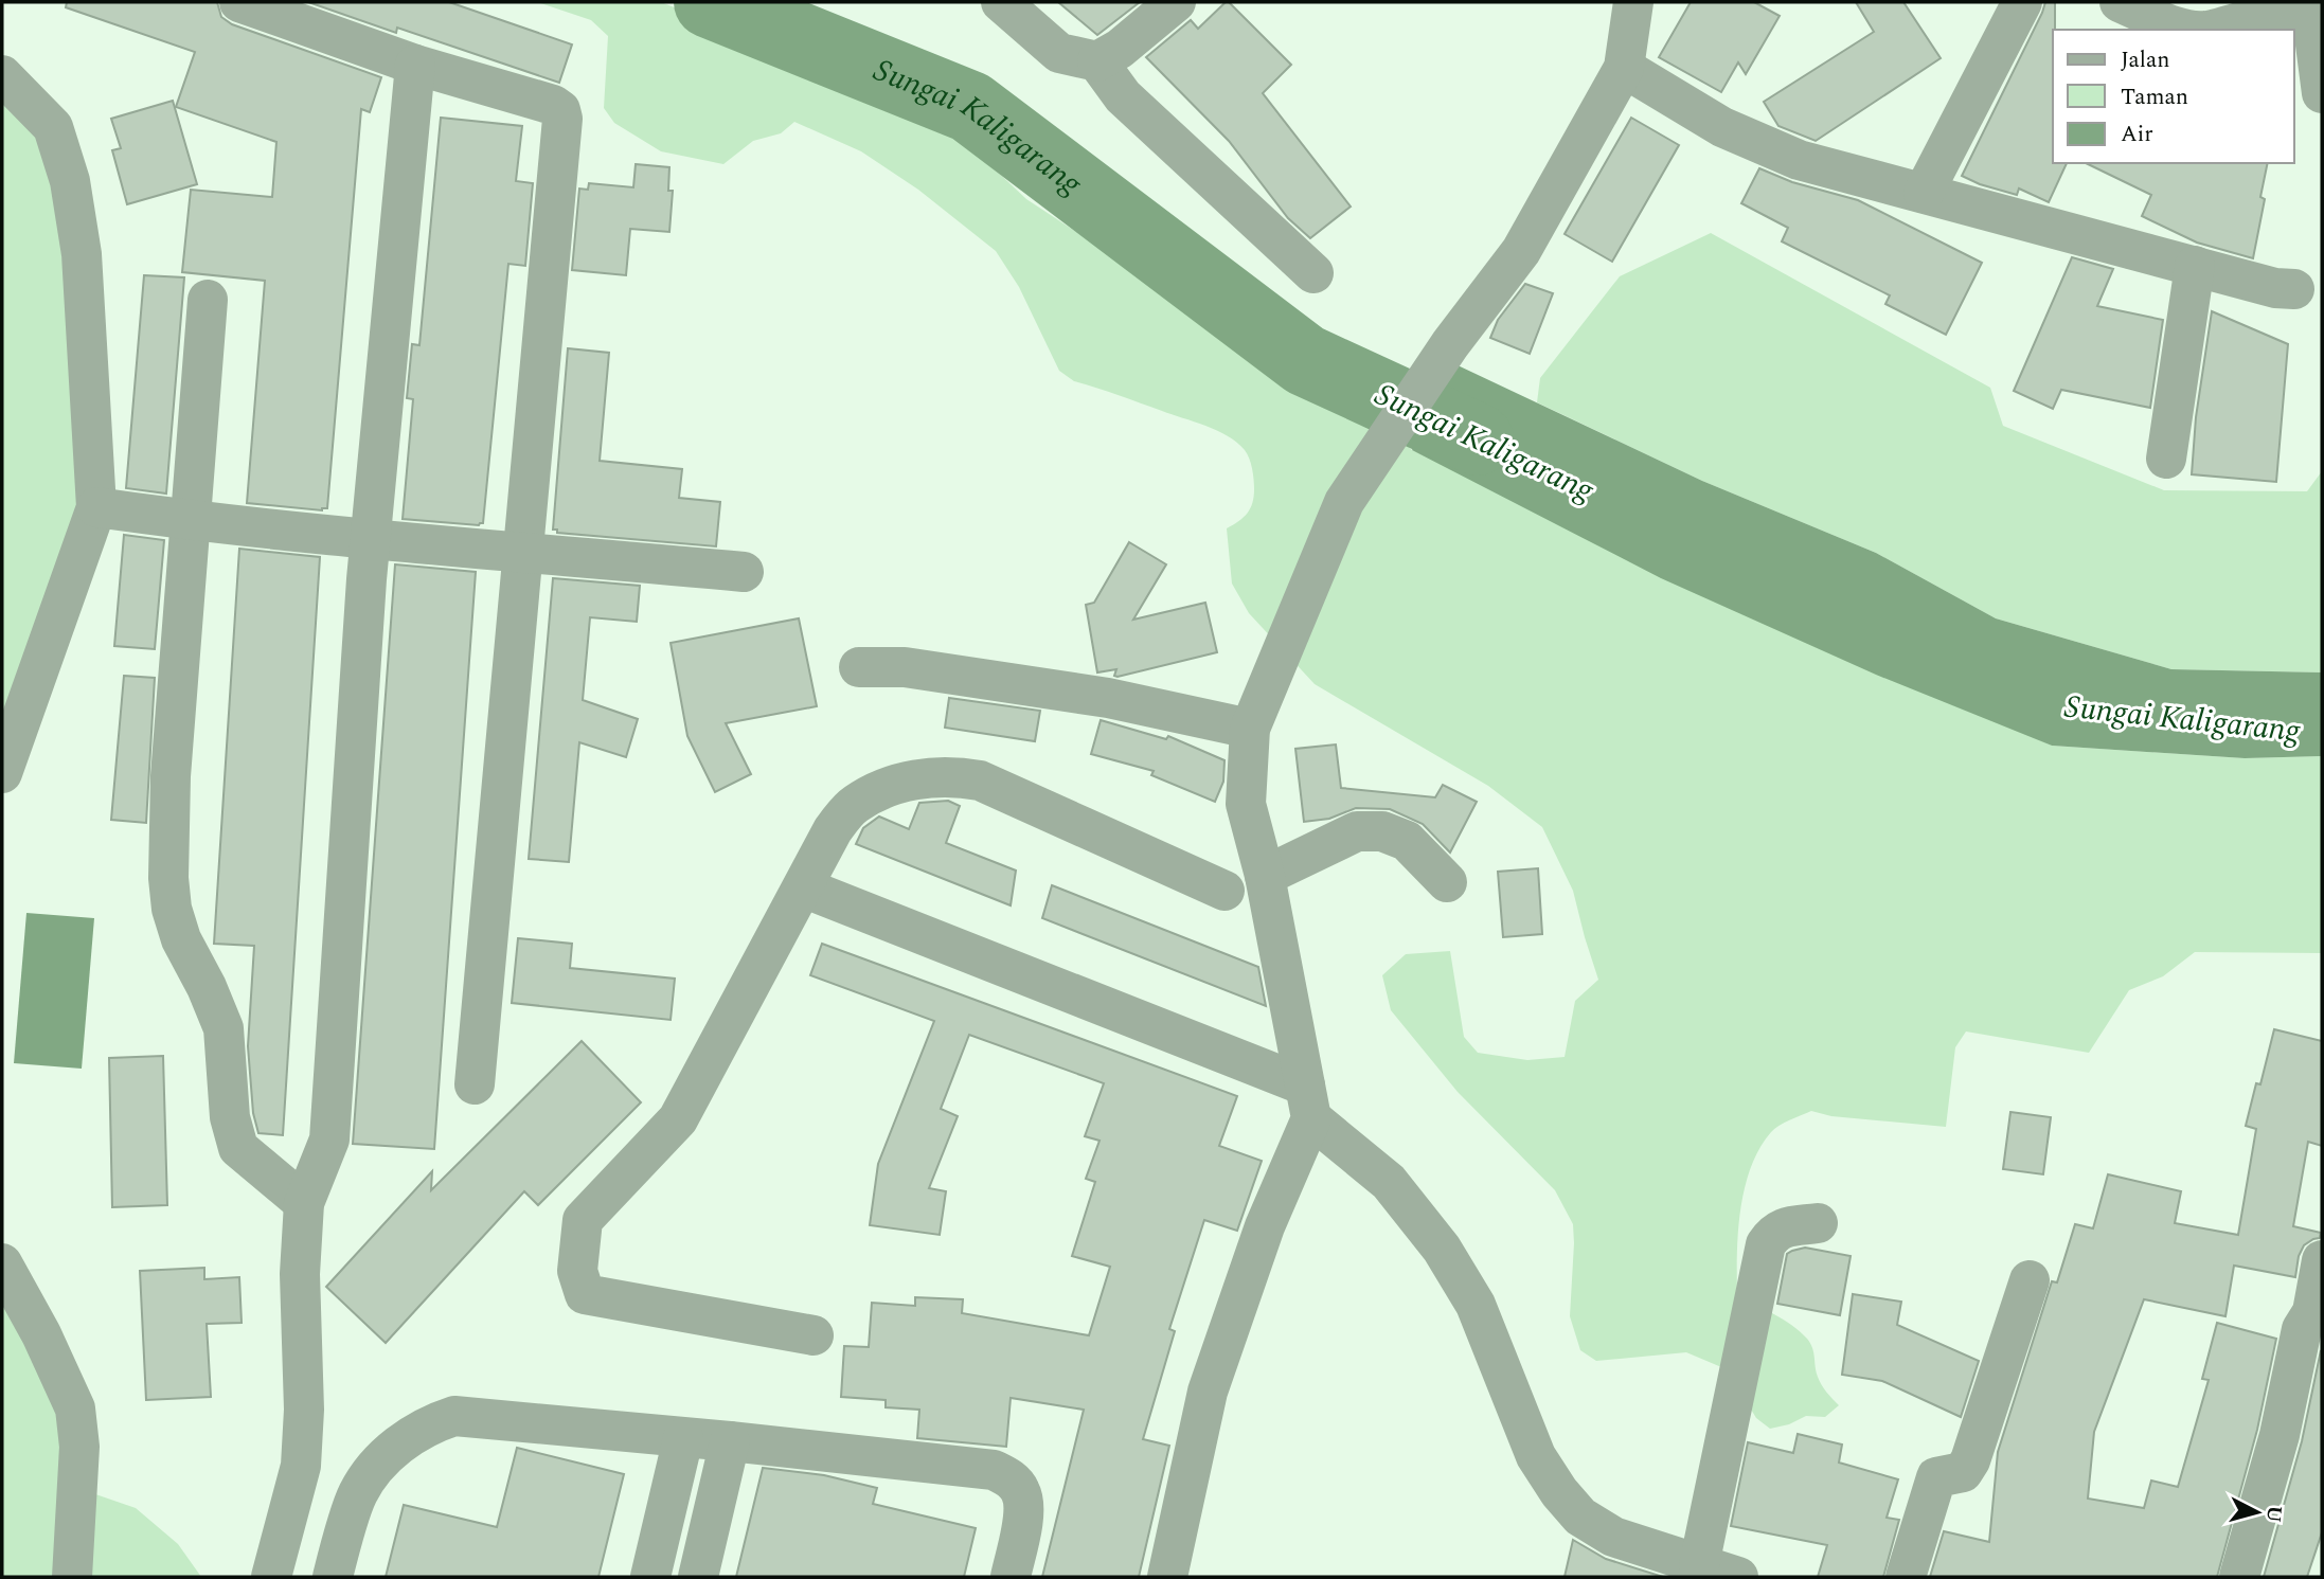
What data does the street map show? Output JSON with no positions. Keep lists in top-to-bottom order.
{
  "water": ["Sungai Kaligarang"],
  "legend": ["Jalan", "Taman", "Air"],
  "north": "right"
}
